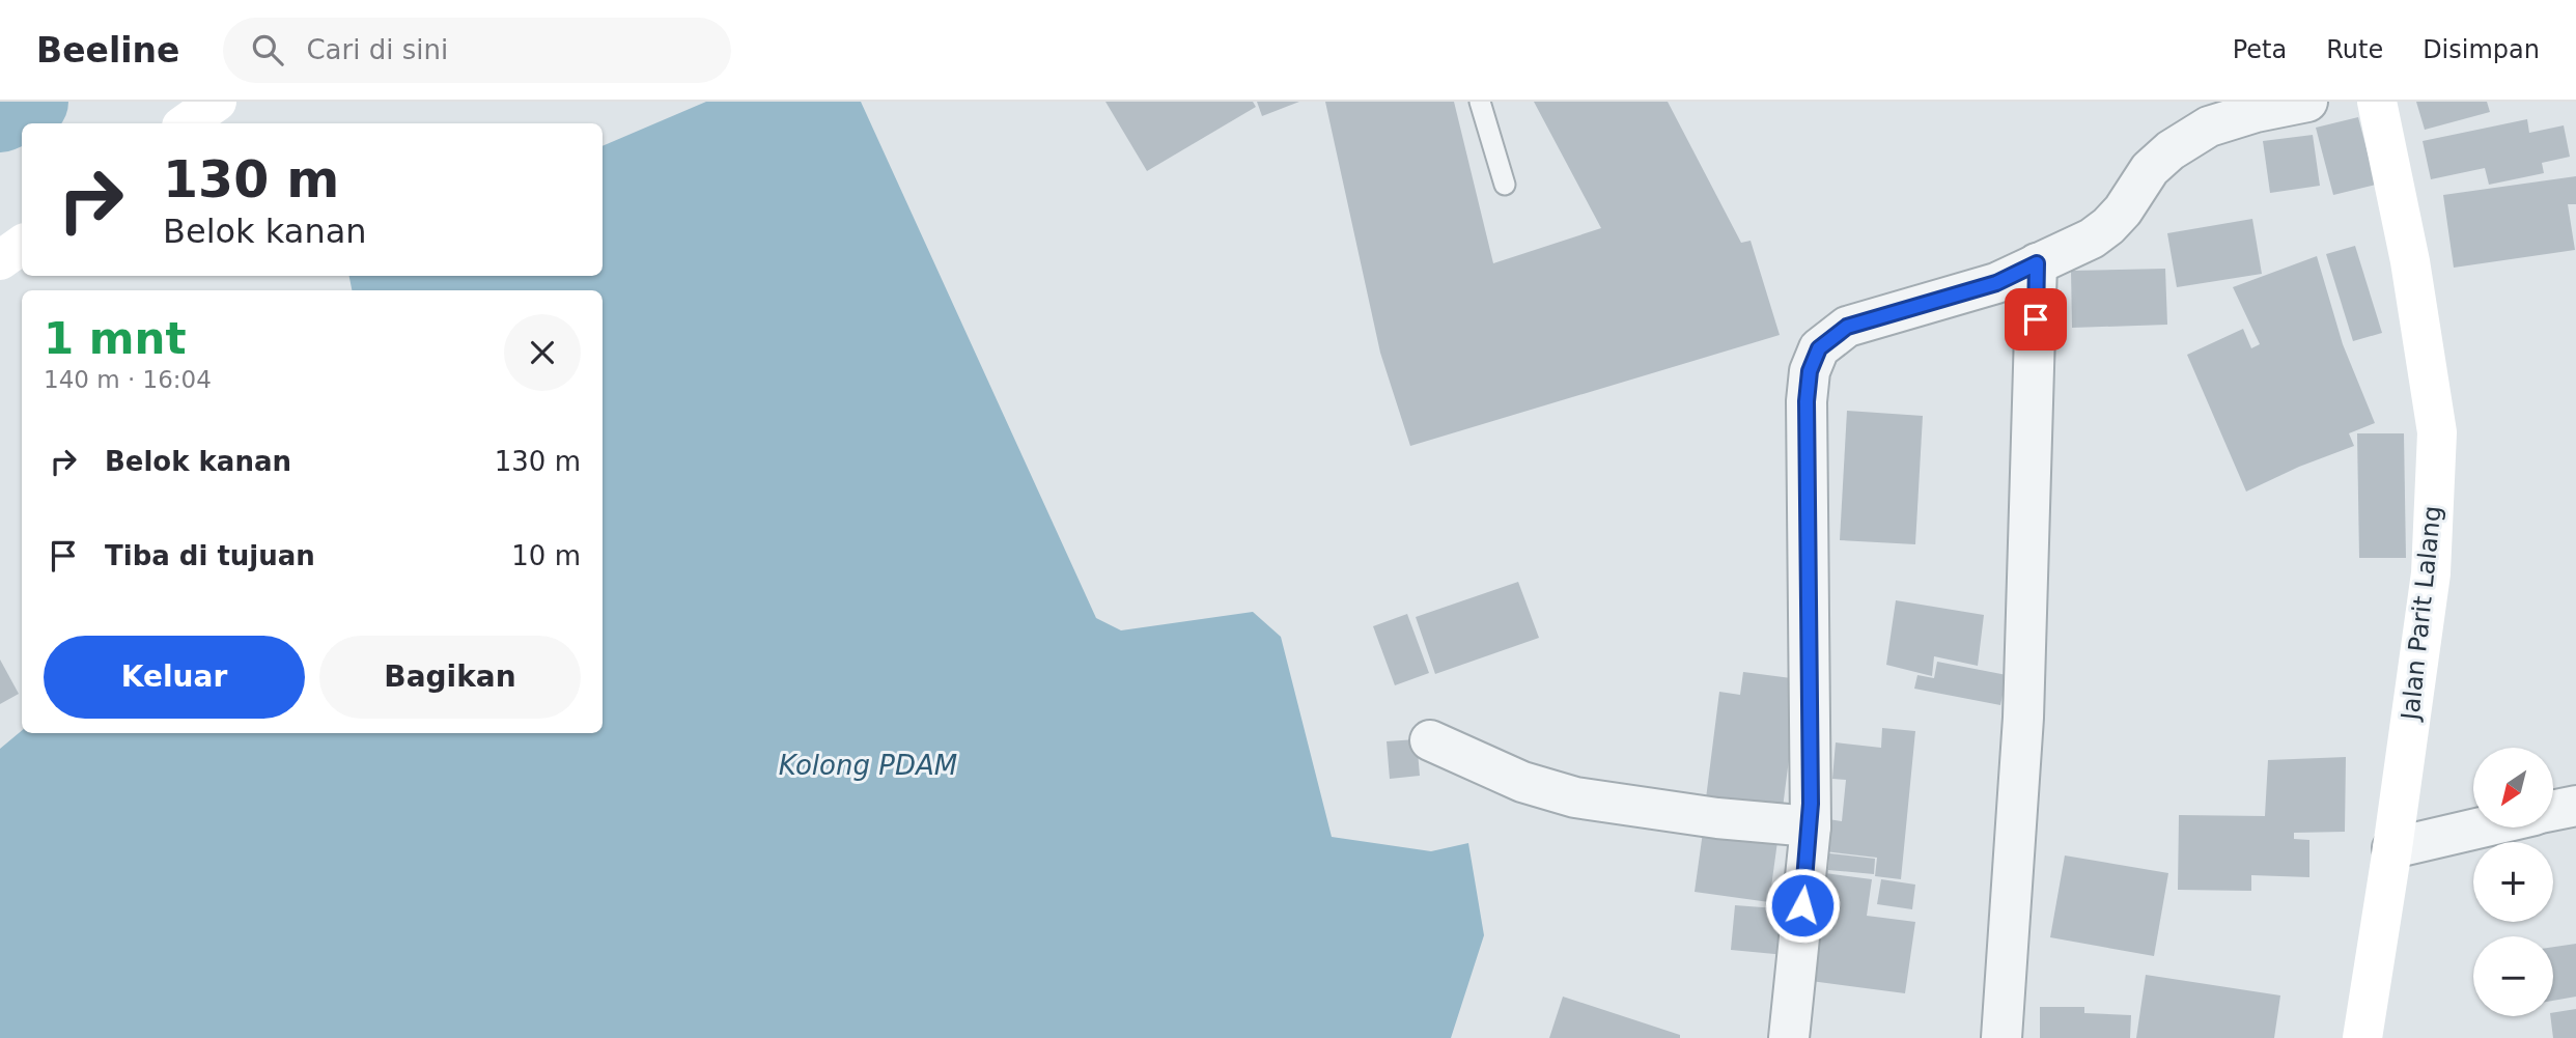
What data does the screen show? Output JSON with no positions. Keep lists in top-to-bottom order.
{
  "streets": {
    "street": ["Jalan Parit Lalang"]
  },
  "water": ["Kolong PDAM"],
  "north": "bottom left",
  "page": {
    "header": "Beeline",
    "search": "Cari di sini",
    "nav": ["Peta", "Rute", "Disimpan"],
    "turn": ["130 m", "Belok kanan"],
    "heading": ["1 mnt", "140 m · 16:04"],
    "list": [
      {
        "name": "Belok kanan",
        "value": "130 m"
      },
      {
        "name": "Tiba di tujuan",
        "value": "10 m"
      }
    ],
    "buttons": ["Keluar", "Bagikan"],
    "map_buttons": ["+", "−"]
  }
}
